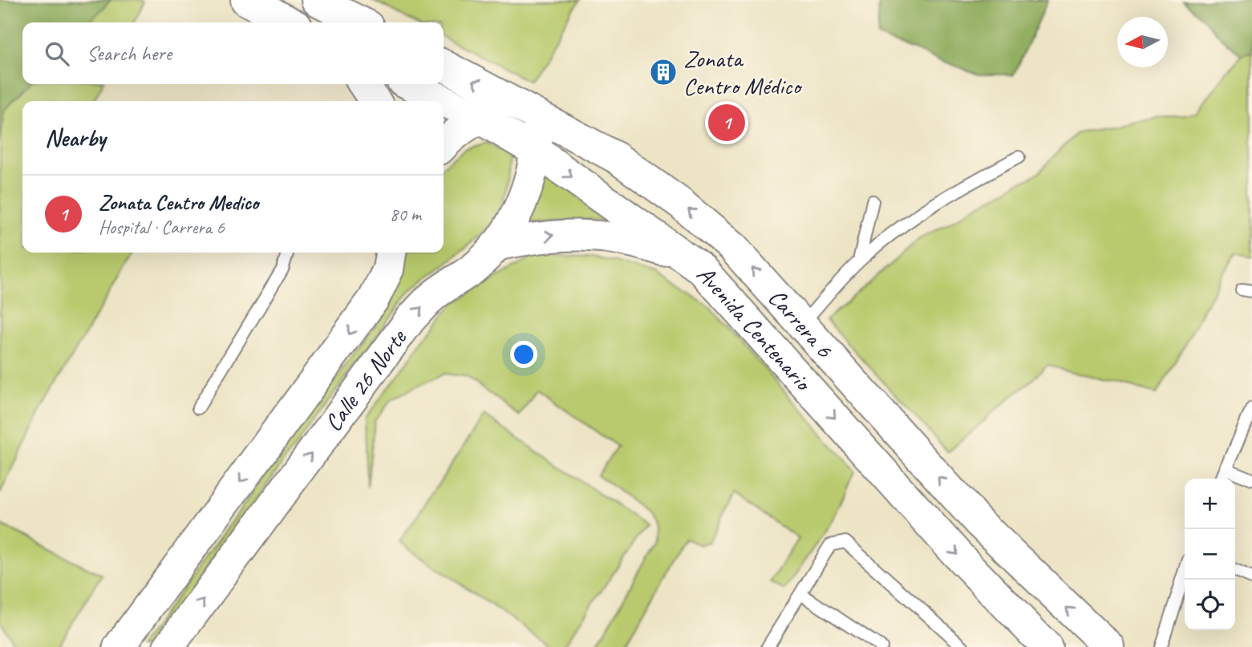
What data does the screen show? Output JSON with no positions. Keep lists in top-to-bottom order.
{
  "streets": {
    "main road": ["Carrera 6", "Avenida Centenario", "Calle 26 Norte"]
  },
  "crossings": [
    ["Carrera 6", "Calle 26 Norte"],
    ["Avenida Centenario", "Calle 26 Norte"]
  ],
  "one_way": ["Carrera 6", "Avenida Centenario"],
  "places": {
    "building": ["Zonata Centro Médico"]
  },
  "north": "left",
  "page": {
    "search": "Search here",
    "pins": "1",
    "heading": "Nearby",
    "list": [
      {
        "mark": "1",
        "name": "Zonata Centro Medico",
        "note": "Hospital · Carrera 6",
        "value": "80 m"
      }
    ],
    "map_buttons": ["+", "−"]
  }
}
